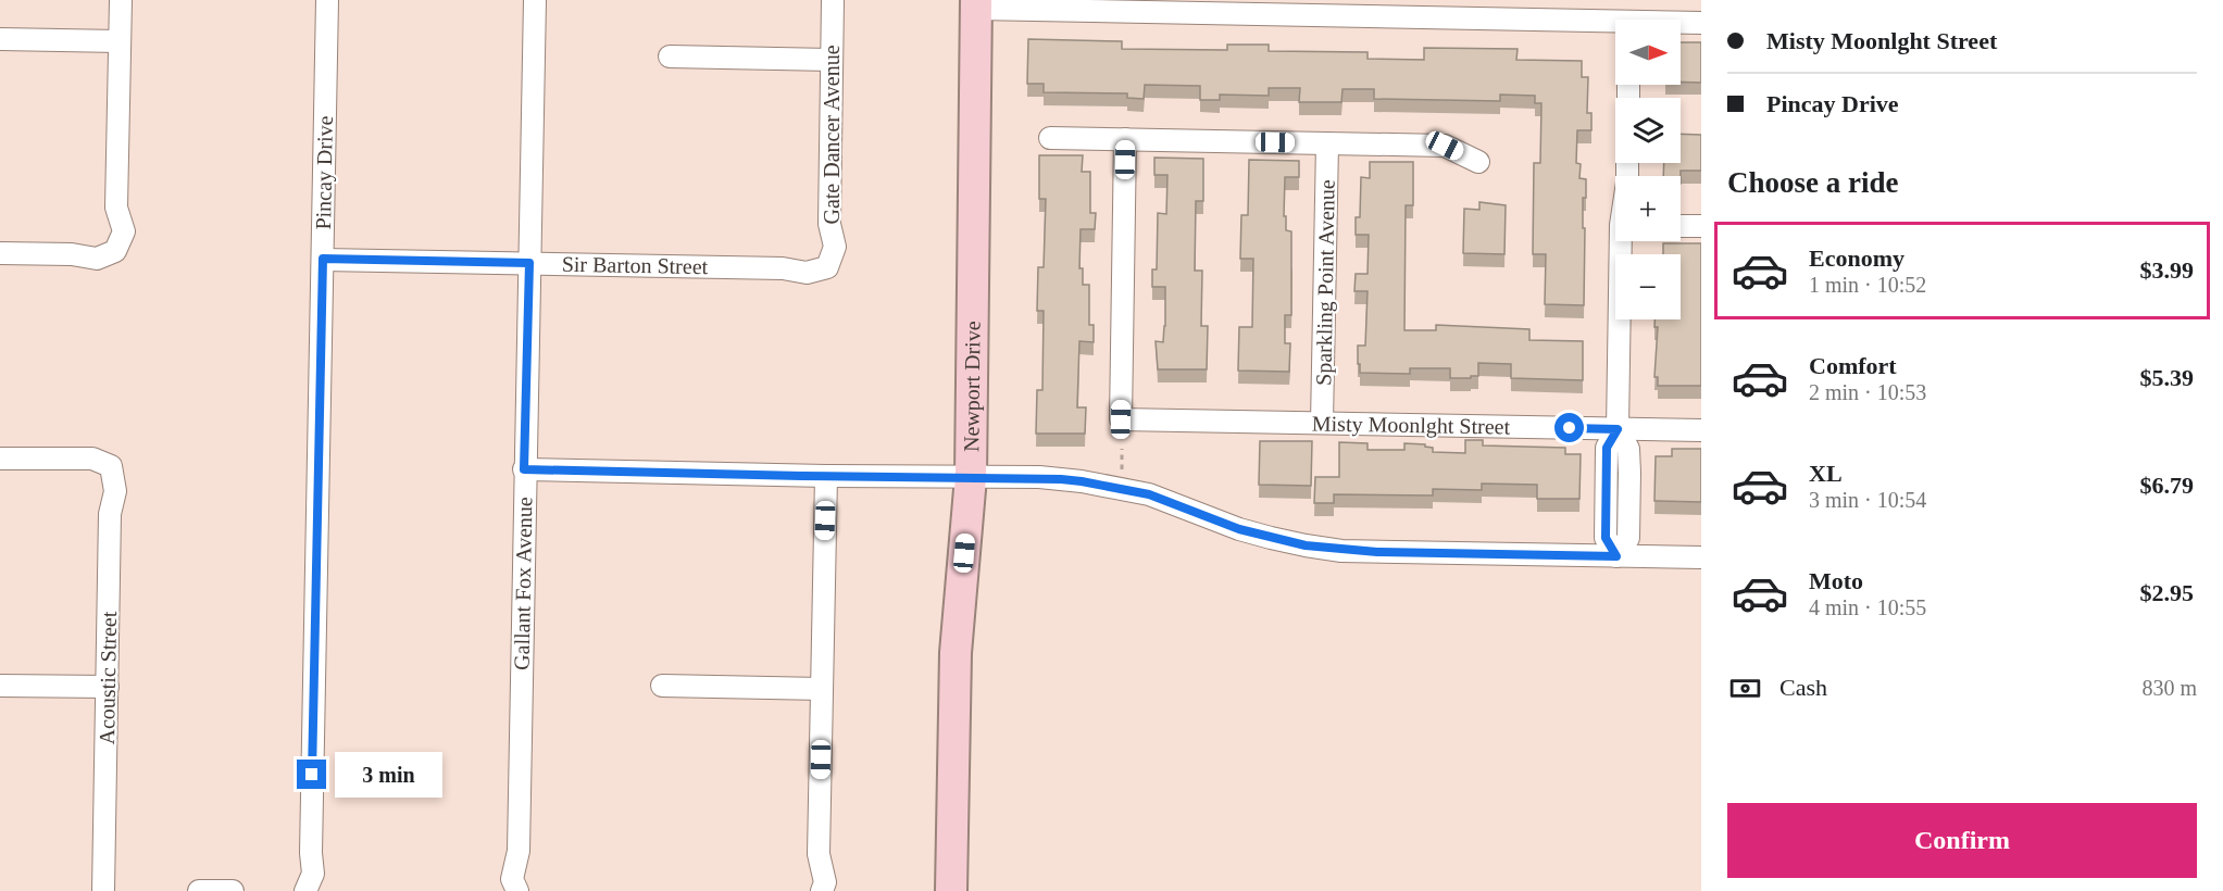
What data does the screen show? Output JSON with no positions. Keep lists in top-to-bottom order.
{
  "streets": {
    "street": [
      "Gate Dancer Avenue",
      "Pincay Drive",
      "Sir Barton Street",
      "Sparkling Point Avenue",
      "Newport Drive",
      "Misty Moonlght Street",
      "Gallant Fox Avenue",
      "Acoustic Street"
    ]
  },
  "crossings": [
    ["Gate Dancer Avenue", "Sir Barton Street"],
    ["Pincay Drive", "Sir Barton Street"],
    ["Sir Barton Street", "Gallant Fox Avenue"],
    ["Sparkling Point Avenue", "Misty Moonlght Street"]
  ],
  "north": "right",
  "page": {
    "banner": ["Misty Moonlght Street", "Pincay Drive"],
    "map_buttons": ["+", "−"],
    "heading": "Choose a ride",
    "list": [
      {
        "name": "Economy",
        "note": "1 min · 10:52",
        "value": "$3.99"
      },
      {
        "name": "Comfort",
        "note": "2 min · 10:53",
        "value": "$5.39"
      },
      {
        "name": "XL",
        "note": "3 min · 10:54",
        "value": "$6.79"
      },
      {
        "name": "Moto",
        "note": "4 min · 10:55",
        "value": "$2.95"
      }
    ],
    "pay": ["Cash", "830 m"],
    "bubble": "3 min",
    "buttons": "Confirm"
  }
}
